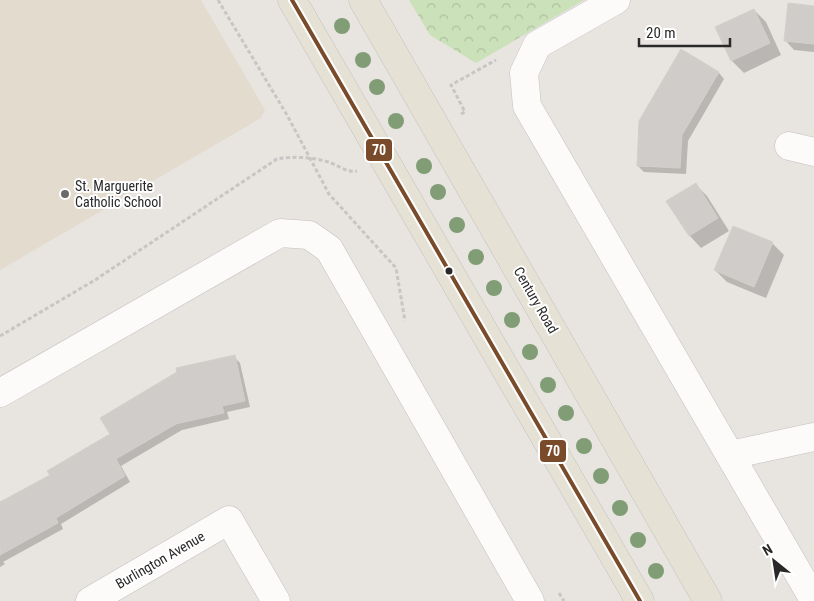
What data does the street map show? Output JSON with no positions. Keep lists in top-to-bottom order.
{
  "streets": {
    "main road": ["Century Road"],
    "street": ["Burlington Avenue"]
  },
  "places": ["St. Marguerite Catholic School"],
  "lines": ["transit line 70"],
  "scale_bar": "20 m",
  "north": "top left"
}
